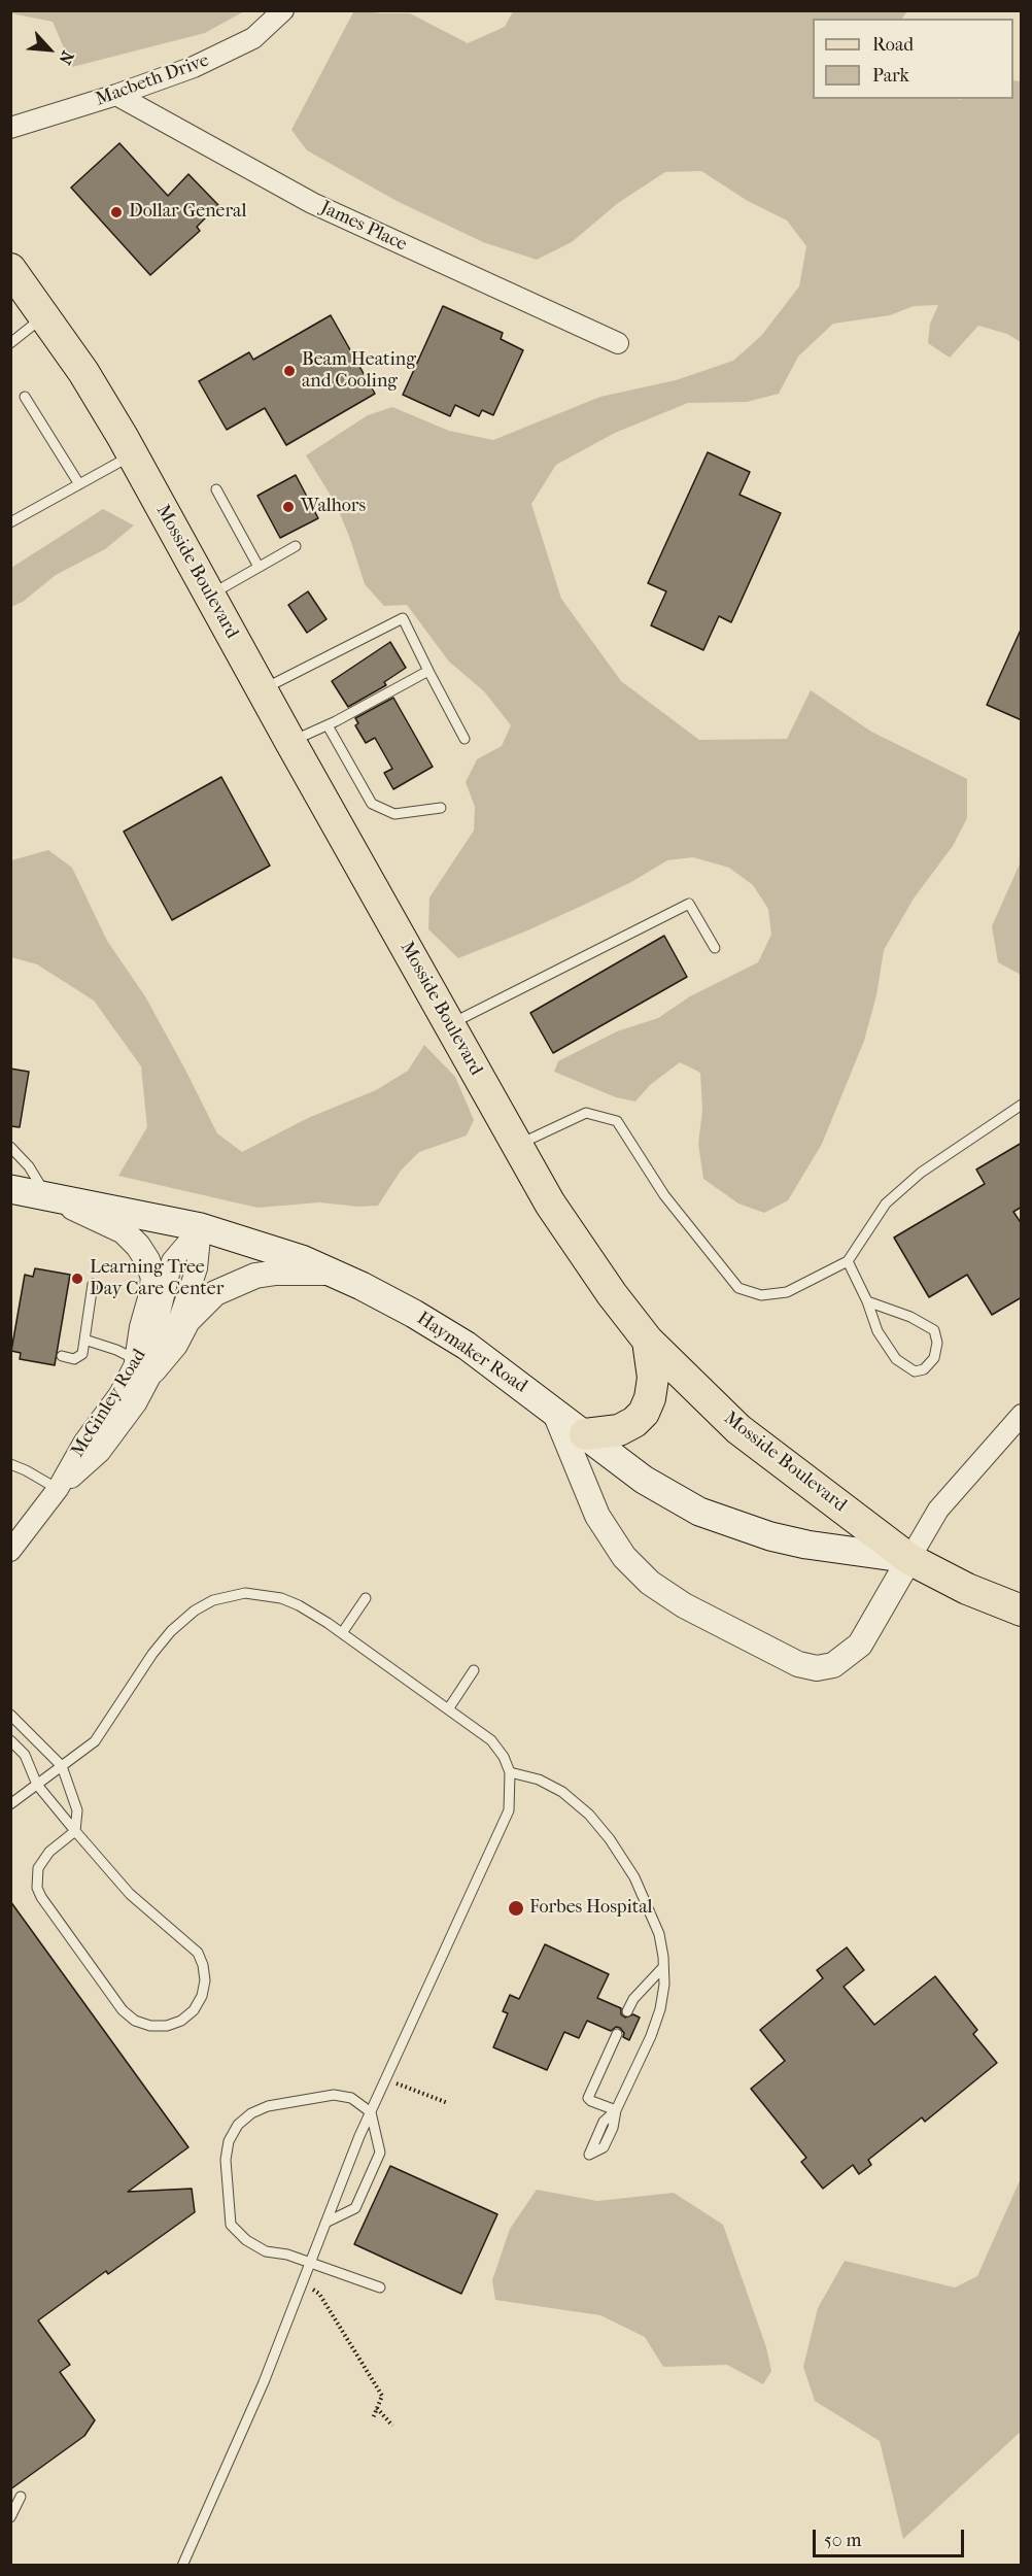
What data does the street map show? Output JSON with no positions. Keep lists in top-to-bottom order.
{
  "streets": {
    "main road": ["Mosside Boulevard", "Haymaker Road"],
    "street": ["Macbeth Drive", "James Place", "McGinley Road"]
  },
  "crossings": [
    ["Macbeth Drive", "James Place"],
    ["Mosside Boulevard", "Haymaker Road"],
    ["Haymaker Road", "McGinley Road"]
  ],
  "places": [
    "Dollar General",
    "Beam Heating and Cooling",
    "Walhors",
    "Learning Tree Day Care Center",
    "Forbes Hospital"
  ],
  "legend": ["Road", "Park"],
  "scale_bar": "50 m",
  "north": "bottom right"
}
